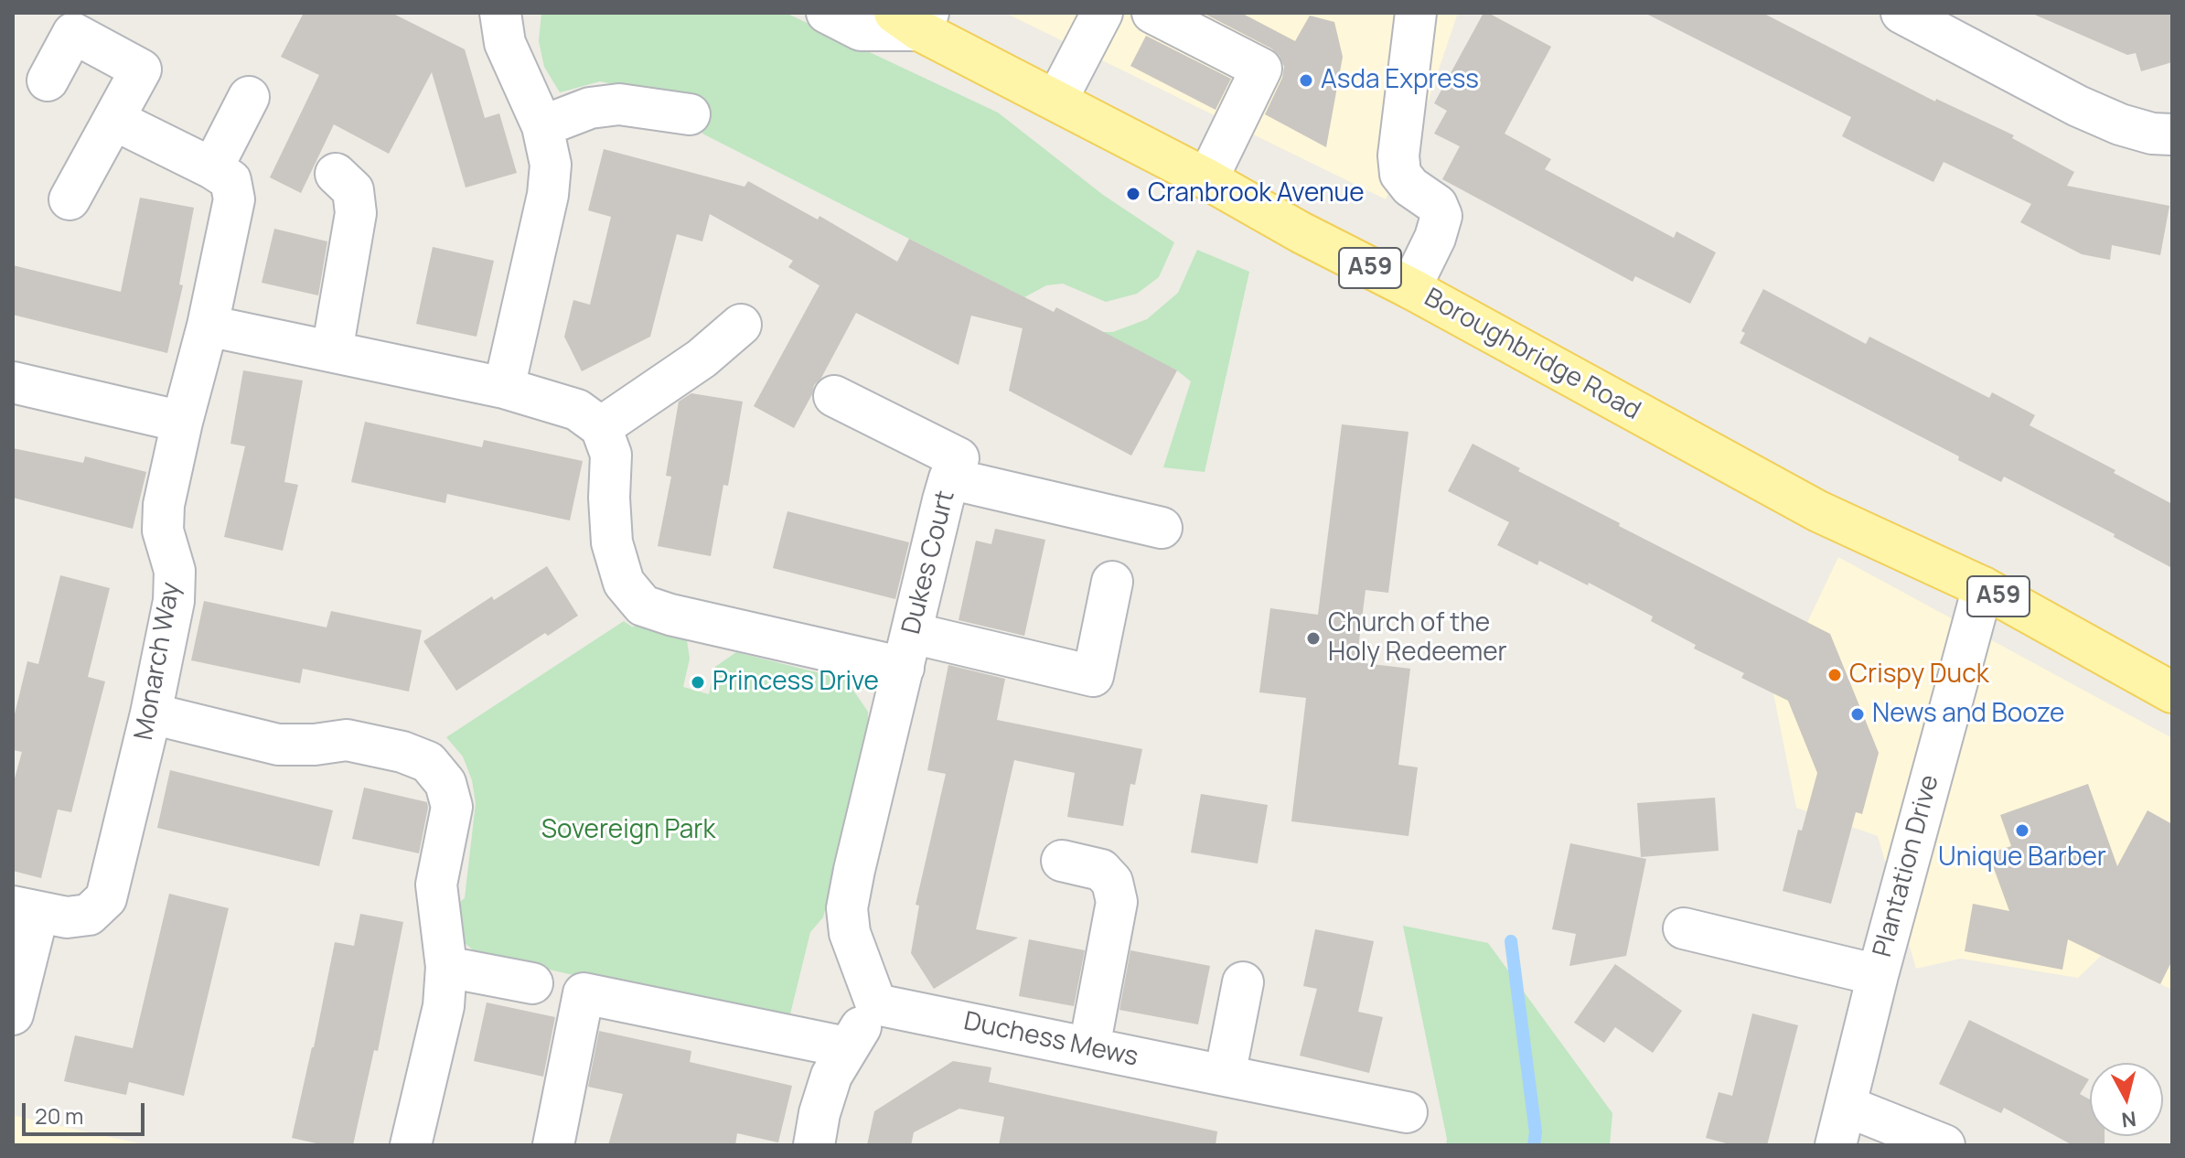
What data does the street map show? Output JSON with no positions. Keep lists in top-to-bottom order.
{
  "streets": {
    "main road": ["A59", "Boroughbridge Road"],
    "street": [
      "Dukes Court",
      "Monarch Way",
      "Plantation Drive",
      "Duchess Mews"
    ]
  },
  "crossings": [
    ["Boroughbridge Road", "Plantation Drive"]
  ],
  "parks": ["Sovereign Park"],
  "places": [
    "Asda Express",
    "Cranbrook Avenue",
    "Church of the Holy Redeemer",
    "Crispy Duck",
    "Princess Drive",
    "News and Booze",
    "Unique Barber"
  ],
  "scale_bar": "20 m",
  "north": "bottom"
}
